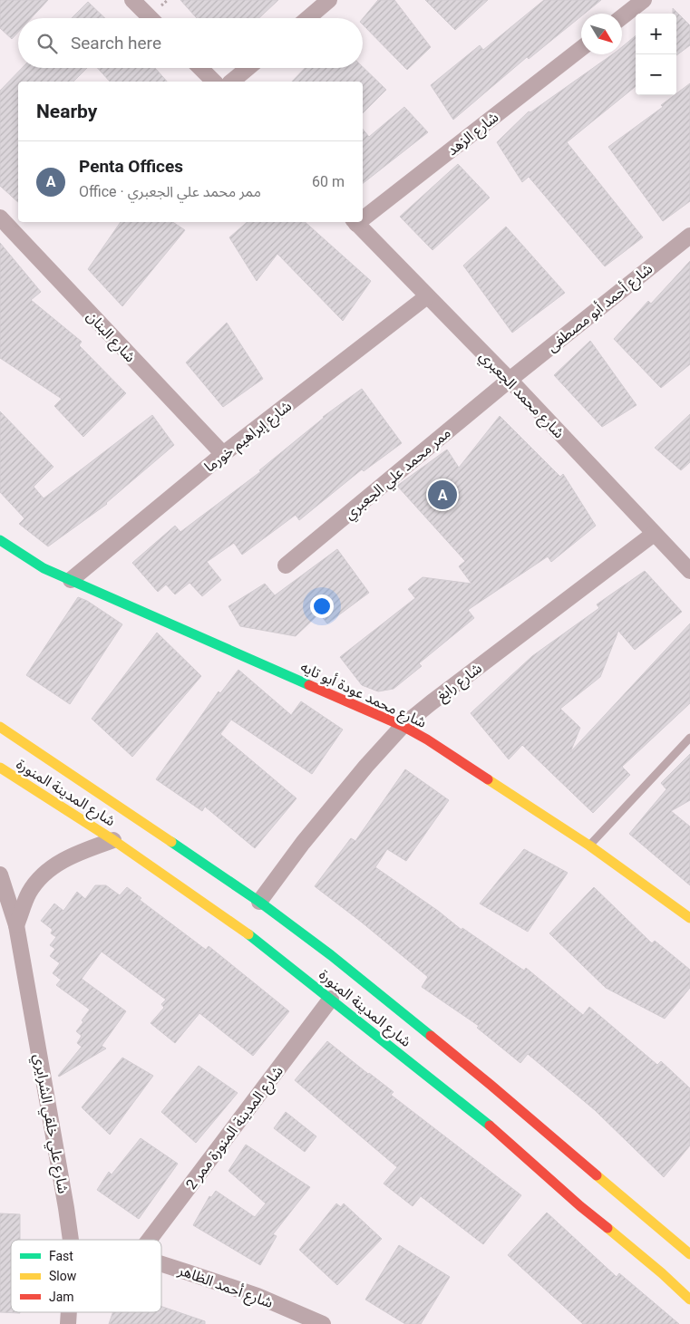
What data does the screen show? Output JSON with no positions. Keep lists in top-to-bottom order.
{
  "streets": {
    "main road": ["شارع محمد عودة أبو تايه", "شارع المدينة المنورة"],
    "street": [
      "شارع الزهد",
      "شارع أحمد أبو مصطفى",
      "شارع البنان",
      "شارع محمد الجعبري",
      "شارع إبراهيم خورما",
      "ممر محمد علي الجعبري",
      "شارع رابغ",
      "شارع علي خلقي الشرايري",
      "شارع المدينة المنورة ممر 2",
      "شارع أحمد الظاهر"
    ]
  },
  "crossings": [
    ["شارع أحمد أبو مصطفى", "شارع محمد الجعبري"],
    ["شارع أحمد أبو مصطفى", "ممر محمد علي الجعبري"],
    ["شارع البنان", "شارع إبراهيم خورما"],
    ["شارع محمد الجعبري", "شارع إبراهيم خورما"],
    ["شارع محمد الجعبري", "ممر محمد علي الجعبري"],
    ["شارع محمد الجعبري", "شارع رابغ"],
    ["شارع إبراهيم خورما", "شارع محمد عودة أبو تايه"],
    ["شارع رابغ", "شارع محمد عودة أبو تايه"],
    ["شارع رابغ", "شارع المدينة المنورة"],
    ["شارع المدينة المنورة", "شارع المدينة المنورة ممر 2"]
  ],
  "legend": ["Fast", "Slow", "Jam"],
  "north": "bottom right",
  "page": {
    "map_buttons": ["+", "−"],
    "search": "Search here",
    "heading": "Nearby",
    "list": [
      {
        "mark": "A",
        "name": "Penta Offices",
        "note": "Office · ممر محمد علي الجعبري",
        "value": "60 m"
      }
    ],
    "pins": "A"
  }
}
